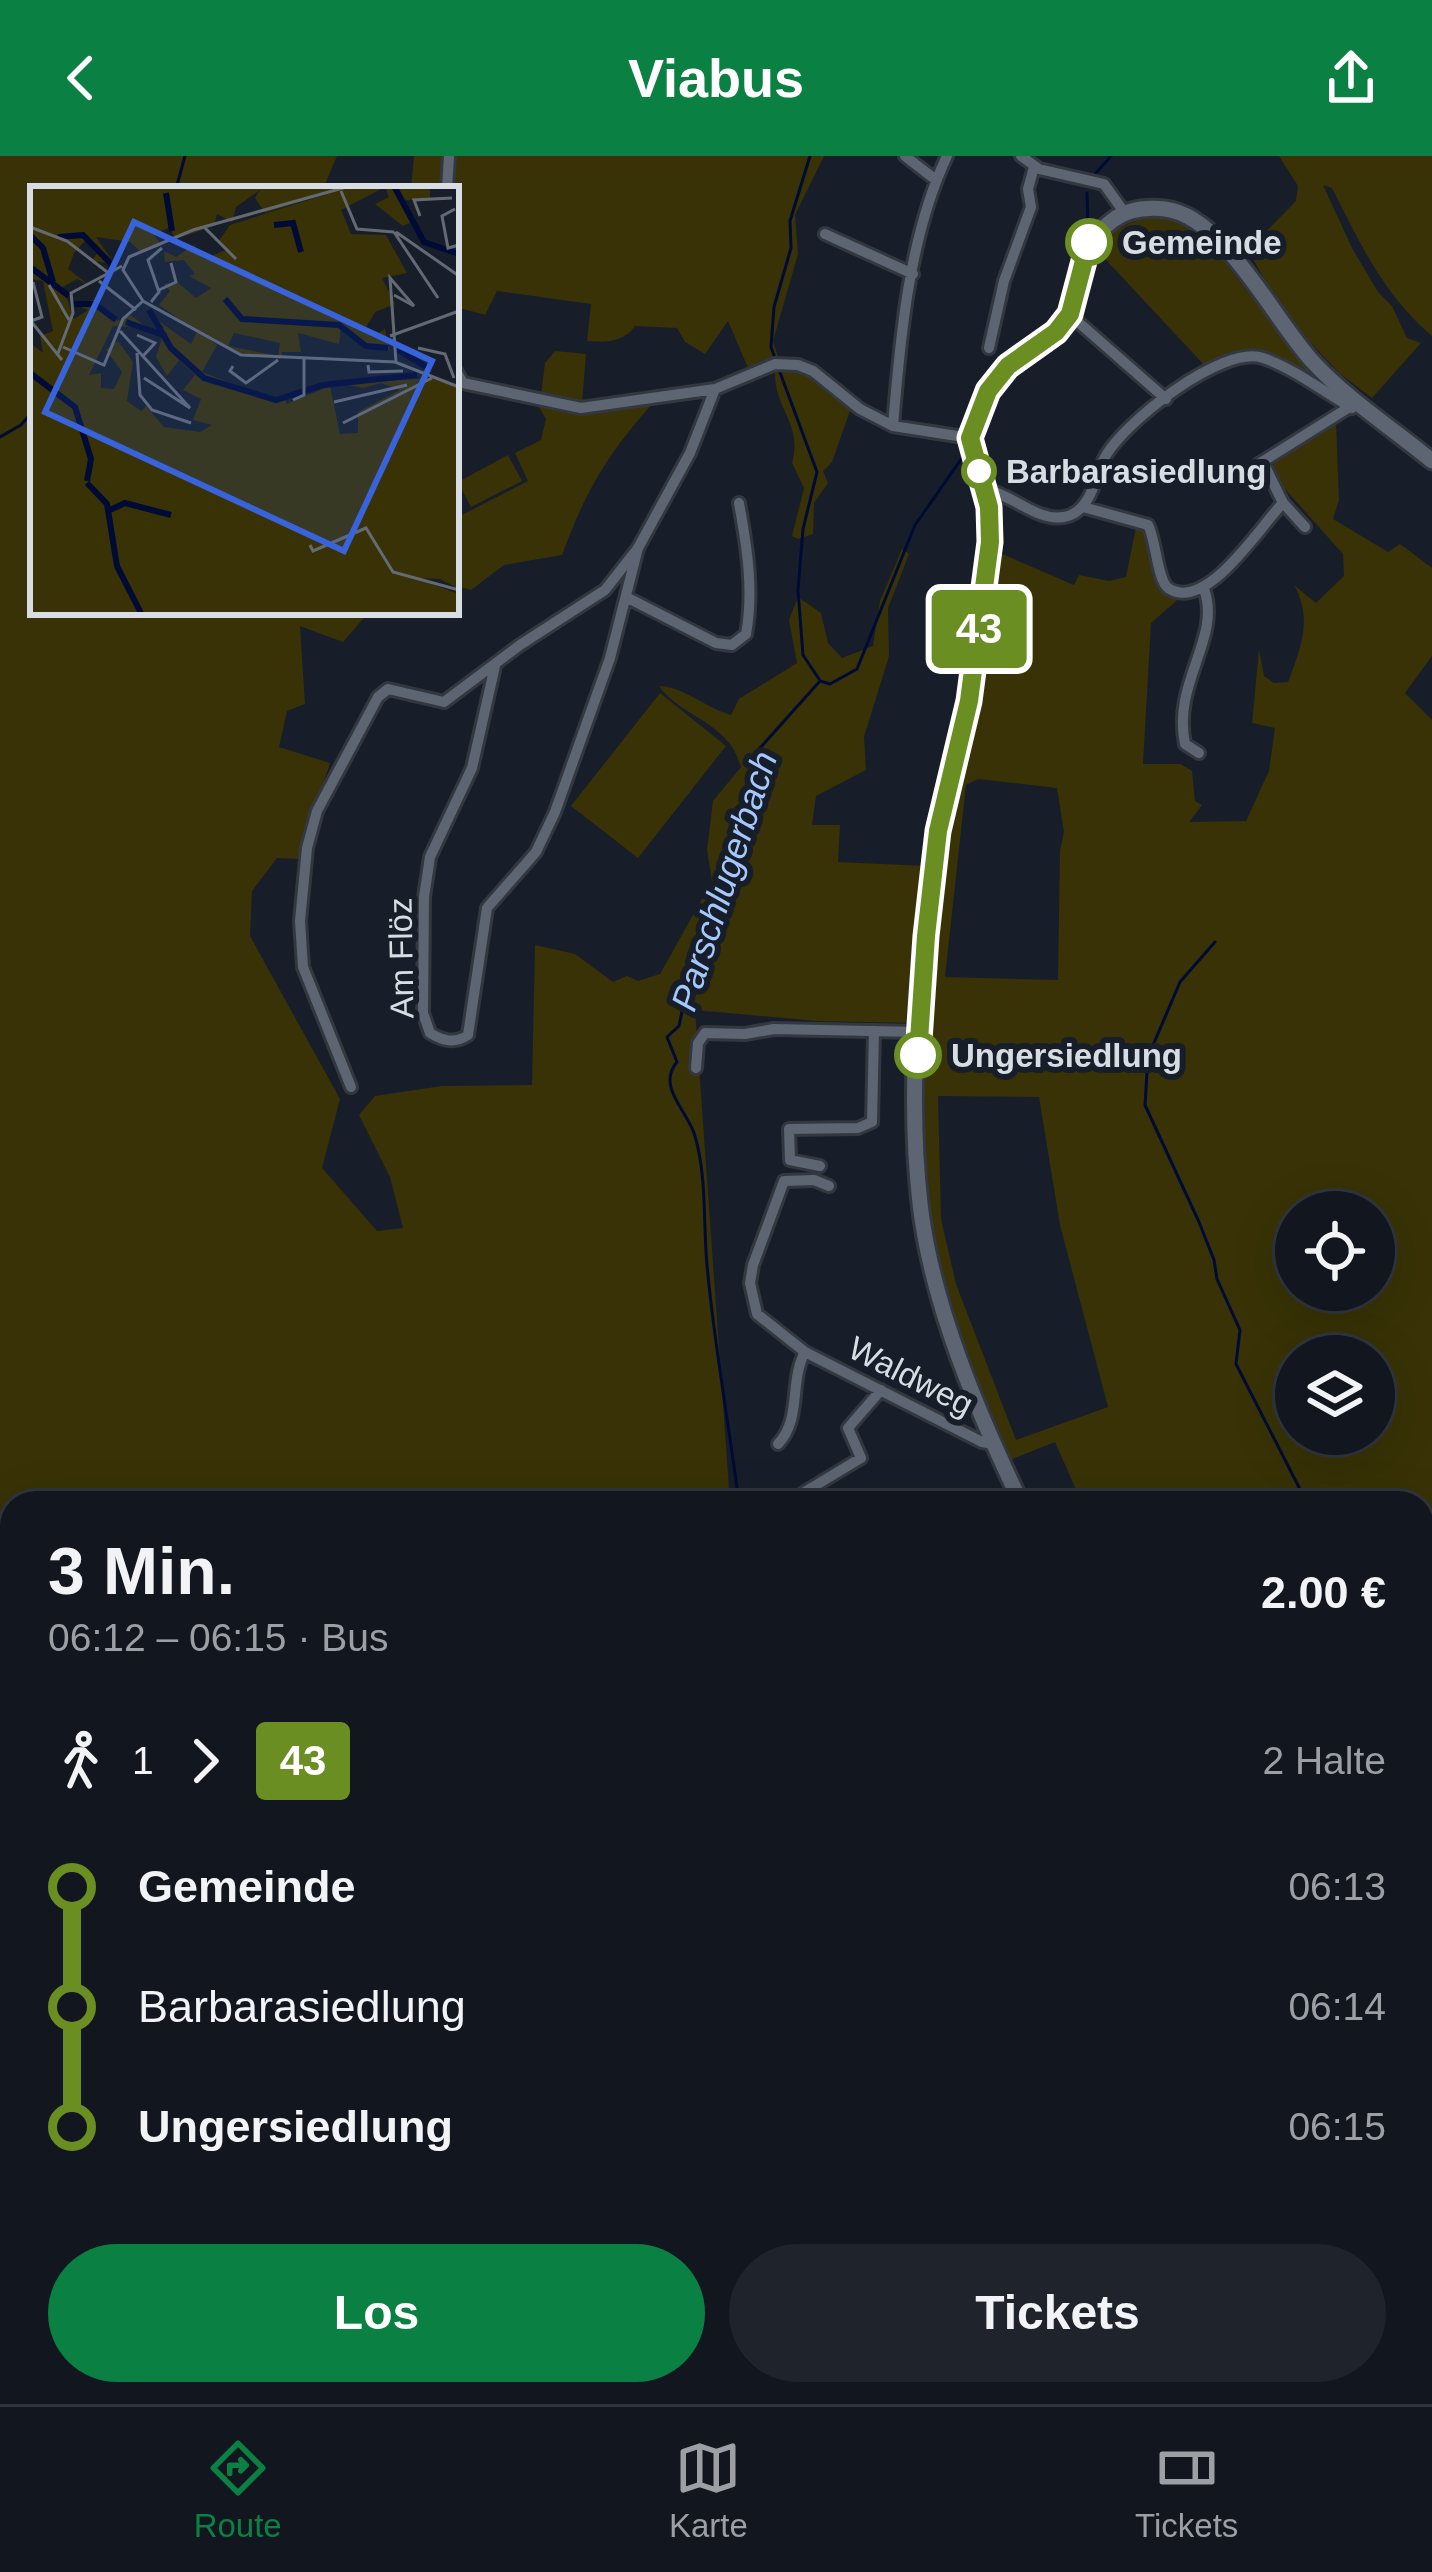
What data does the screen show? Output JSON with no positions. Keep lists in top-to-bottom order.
{
  "streets": {
    "street": ["Am Flöz", "Waldweg"]
  },
  "water": ["Parschlugerbach"],
  "places": ["Gemeinde", "Barbarasiedlung", "Ungersiedlung"],
  "lines": ["bus line 43"],
  "page": {
    "header": "Viabus",
    "on_map": "43",
    "heading": ["3 Min.", "06:12 – 06:15 · Bus", "2.00 €"],
    "legs": ["1", "43", "2 Halte"],
    "list": [
      {
        "name": "Gemeinde",
        "value": "06:13"
      },
      {
        "name": "Barbarasiedlung",
        "value": "06:14"
      },
      {
        "name": "Ungersiedlung",
        "value": "06:15"
      }
    ],
    "buttons": ["Los", "Tickets"],
    "tabs": ["Route", "Karte", "Tickets"]
  }
}
